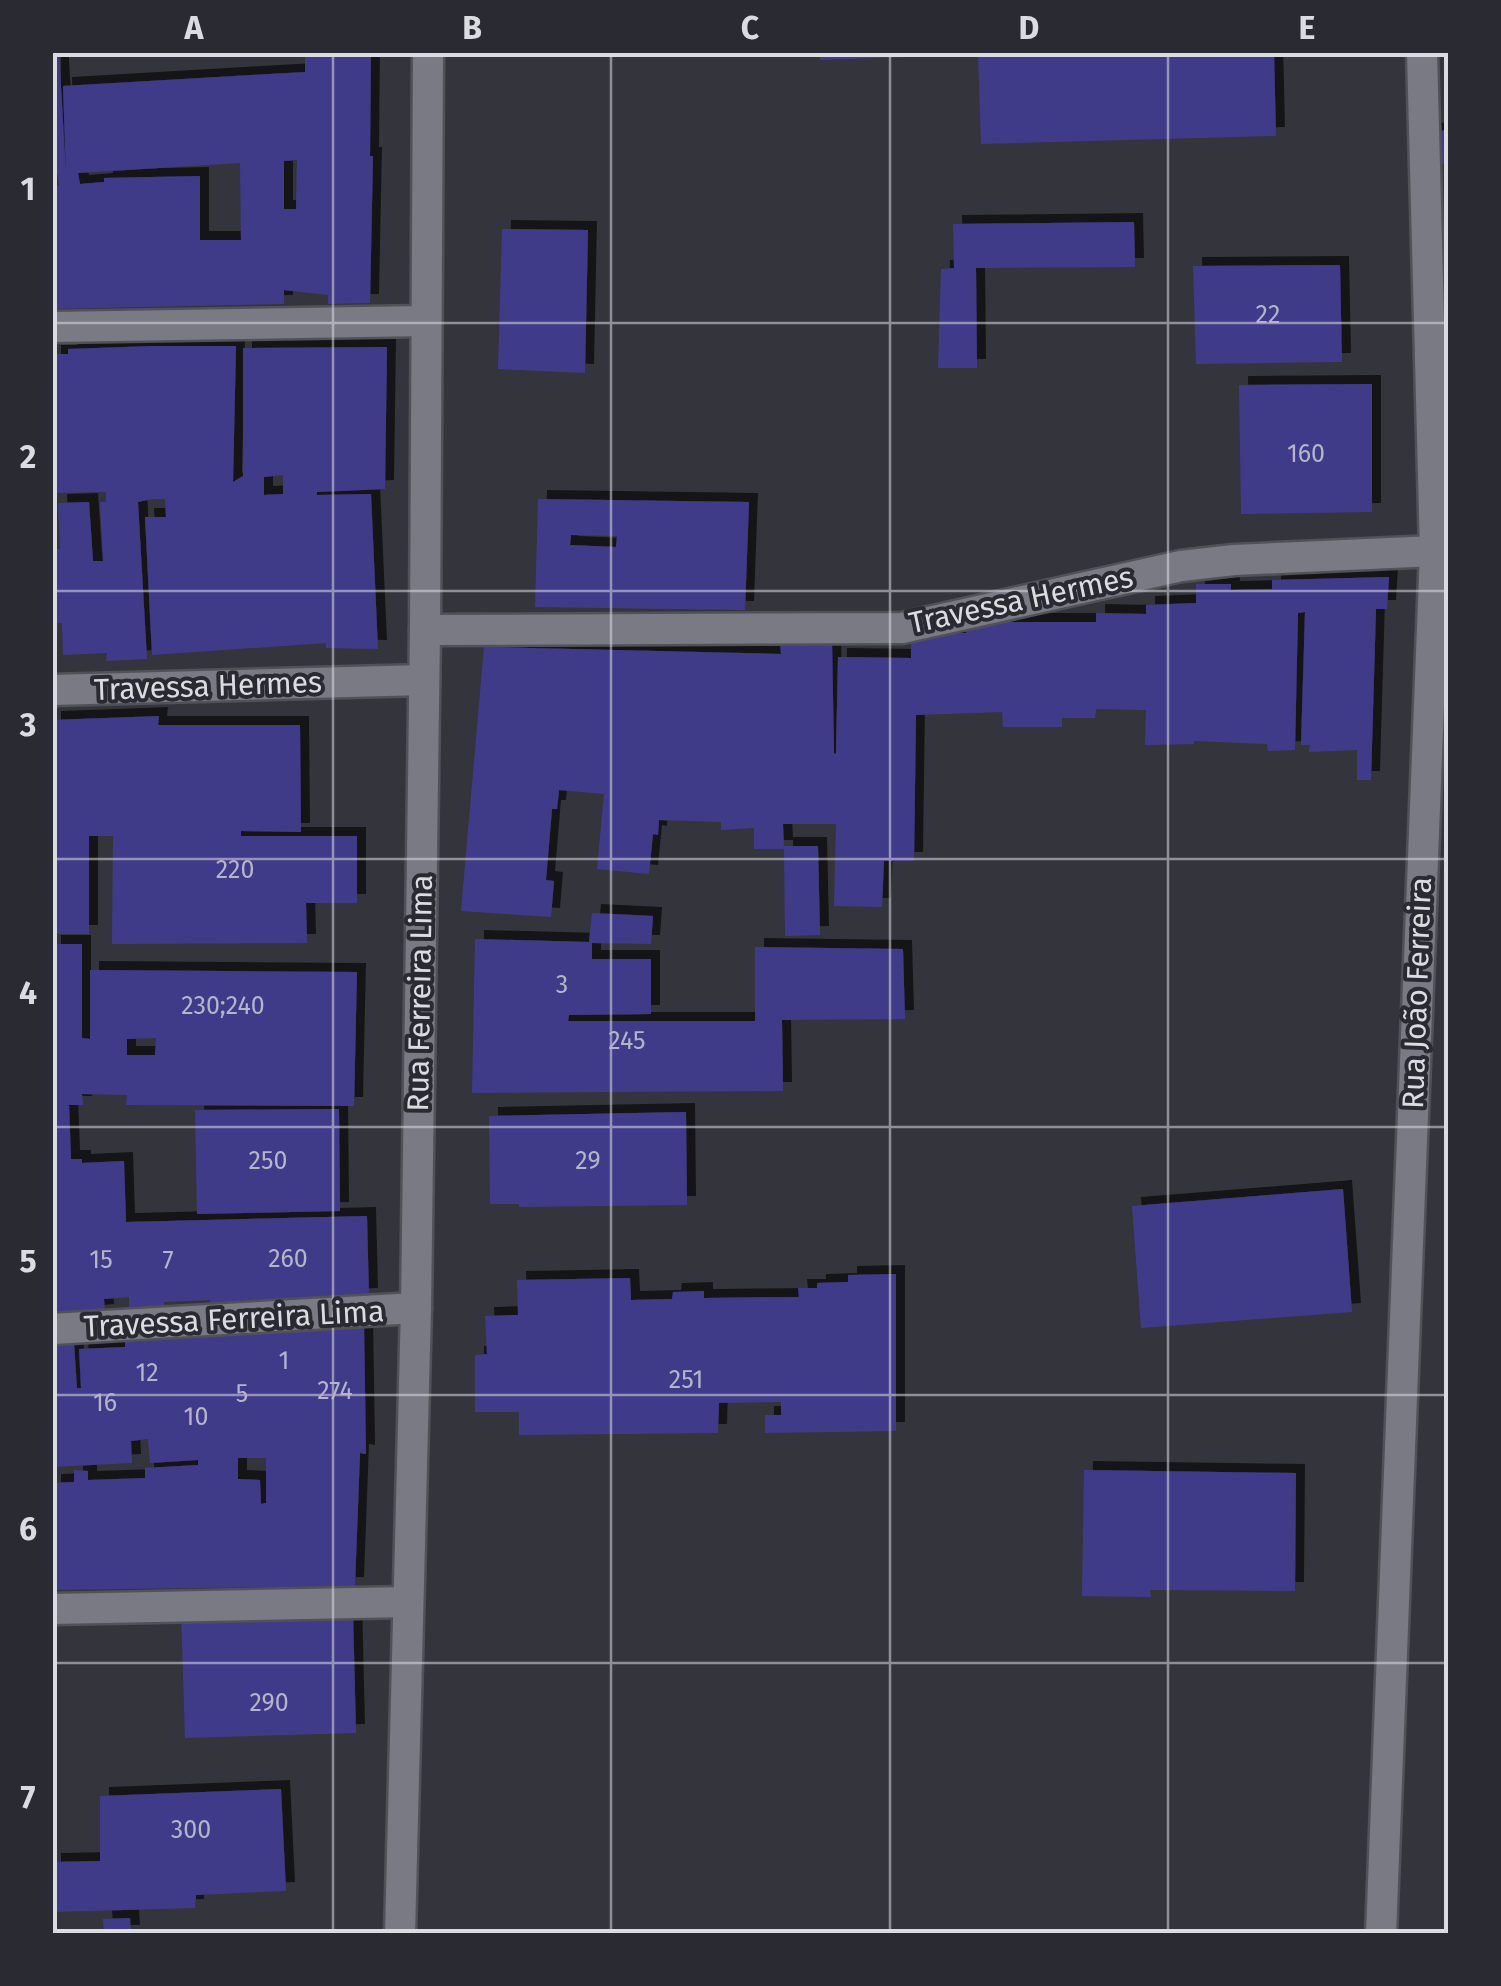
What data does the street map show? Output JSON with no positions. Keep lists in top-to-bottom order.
{
  "streets": {
    "street": [
      "Travessa Hermes",
      "Rua Ferreira Lima",
      "Rua João Ferreira",
      "Travessa Ferreira Lima"
    ]
  },
  "crossings": [
    ["Travessa Hermes", "Rua Ferreira Lima"],
    ["Travessa Hermes", "Rua João Ferreira"],
    ["Rua Ferreira Lima", "Travessa Ferreira Lima"]
  ],
  "house_numbers": [
    "22",
    "160",
    "220",
    "3",
    "230;240",
    "245",
    "250",
    "29",
    "260",
    "15",
    "7",
    "1",
    "12",
    "251",
    "274",
    "5",
    "16",
    "10",
    "290",
    "300"
  ],
  "grid": {
    "columns": [
      "A",
      "B",
      "C",
      "D",
      "E"
    ],
    "rows": [
      "1",
      "2",
      "3",
      "4",
      "5",
      "6",
      "7"
    ]
  }
}
